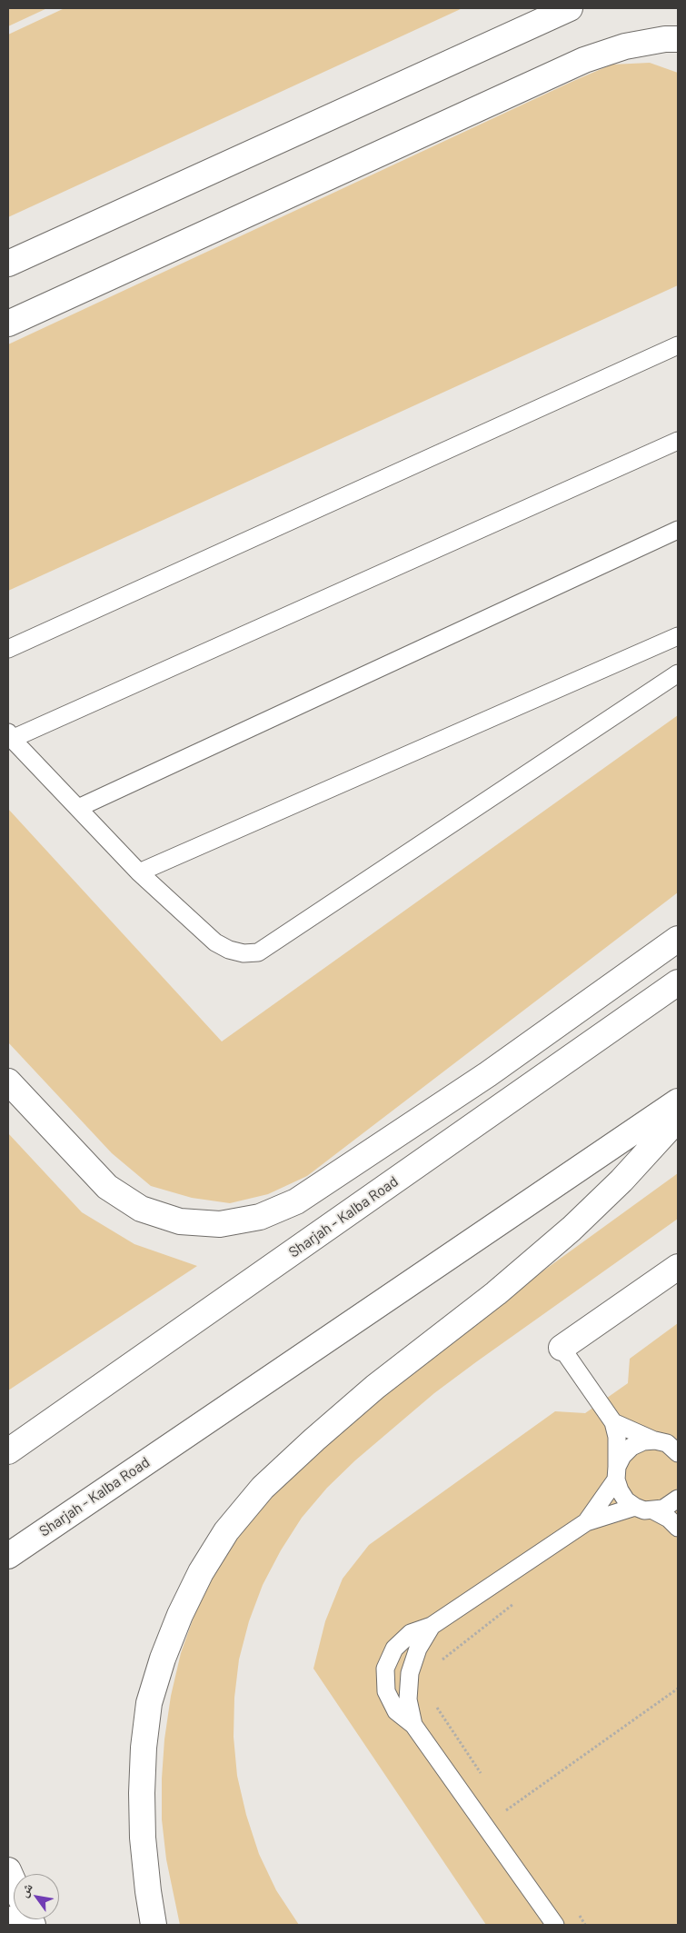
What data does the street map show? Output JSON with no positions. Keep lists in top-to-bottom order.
{
  "streets": {
    "main road": ["Sharjah - Kalba Road"]
  },
  "north": "top left"
}
